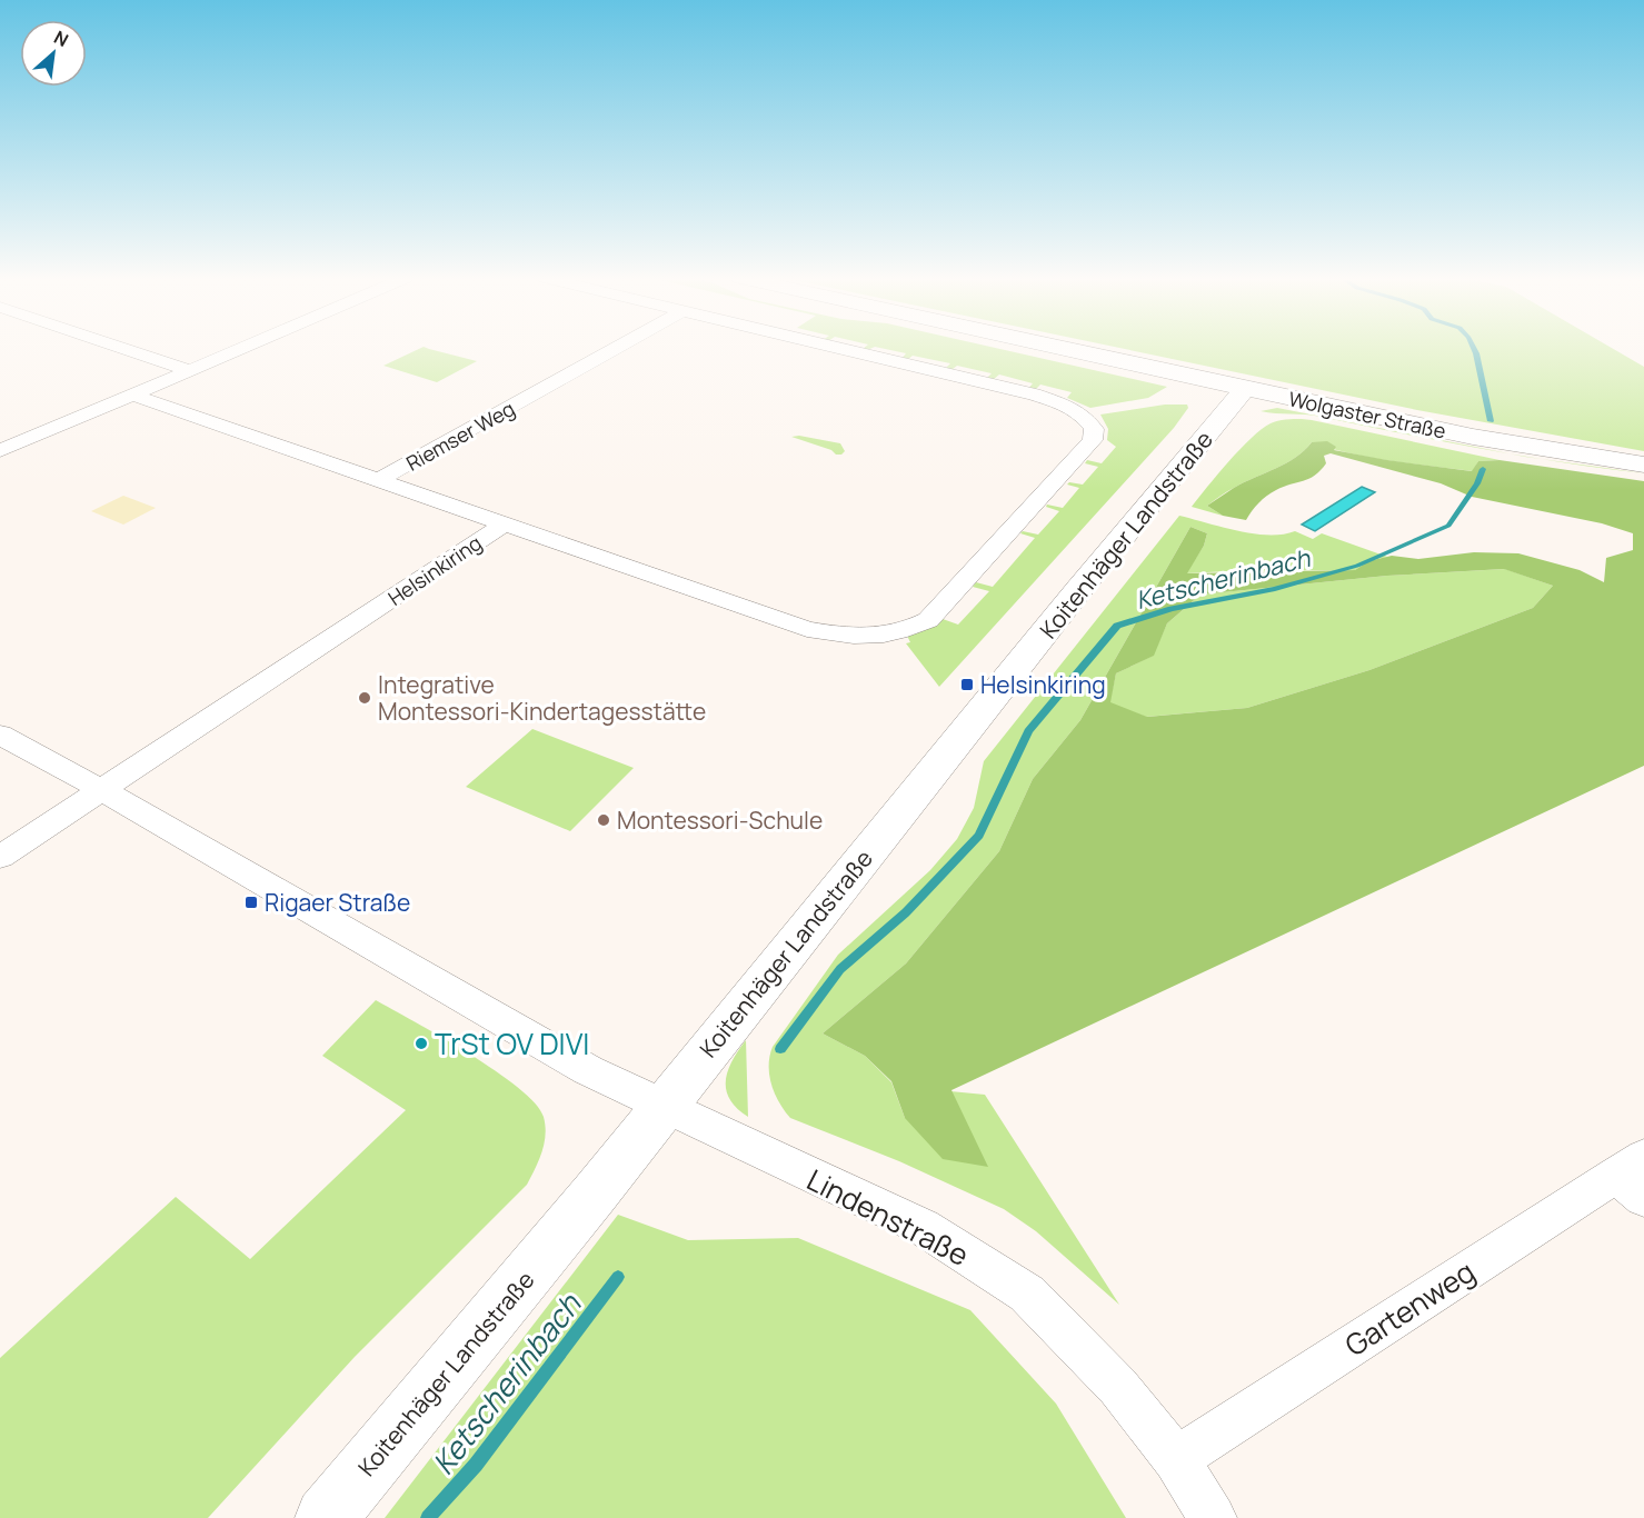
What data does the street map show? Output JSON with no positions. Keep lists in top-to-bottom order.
{
  "streets": {
    "main road": ["Wolgaster Straße", "Koitenhäger Landstraße"],
    "street": [
      "Riemser Weg",
      "Helsinkiring",
      "Lindenstraße",
      "Gartenweg"
    ]
  },
  "crossings": [
    ["Wolgaster Straße", "Koitenhäger Landstraße"],
    ["Riemser Weg", "Helsinkiring"],
    ["Koitenhäger Landstraße", "Lindenstraße"],
    ["Lindenstraße", "Gartenweg"]
  ],
  "water": ["Ketscherinbach"],
  "places": {
    "transit": ["Helsinkiring", "Rigaer Straße"],
    "other": ["Integrative Montessori-Kindertagesstätte", "Montessori-Schule", "TrSt OV DIVI"]
  },
  "north": "top right"
}
